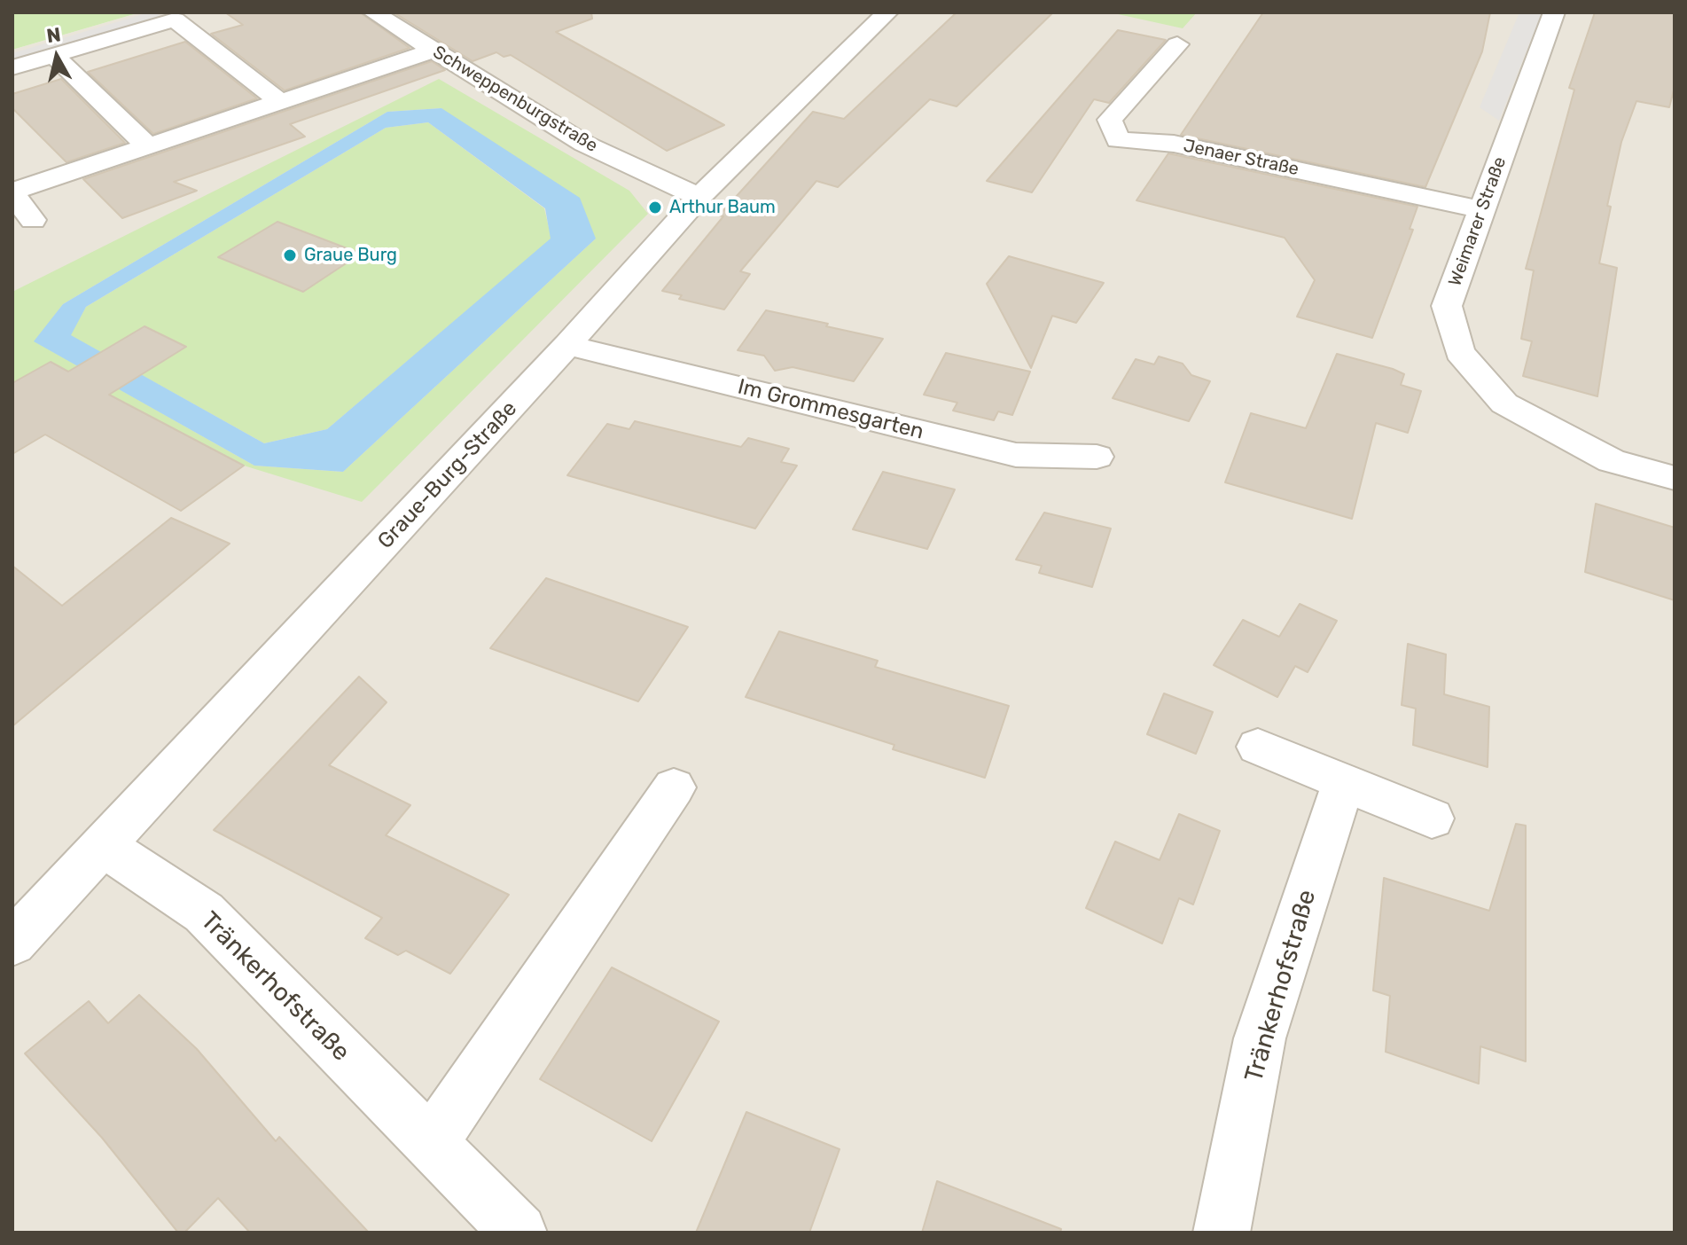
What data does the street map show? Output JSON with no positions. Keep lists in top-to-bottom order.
{
  "streets": {
    "street": [
      "Schweppenburgstraße",
      "Jenaer Straße",
      "Weimarer Straße",
      "Im Grommesgarten",
      "Graue-Burg-Straße",
      "Tränkerhofstraße"
    ]
  },
  "crossings": [
    ["Schweppenburgstraße", "Graue-Burg-Straße"],
    ["Jenaer Straße", "Weimarer Straße"],
    ["Im Grommesgarten", "Graue-Burg-Straße"],
    ["Graue-Burg-Straße", "Tränkerhofstraße"]
  ],
  "places": ["Arthur Baum", "Graue Burg"],
  "north": "top"
}
